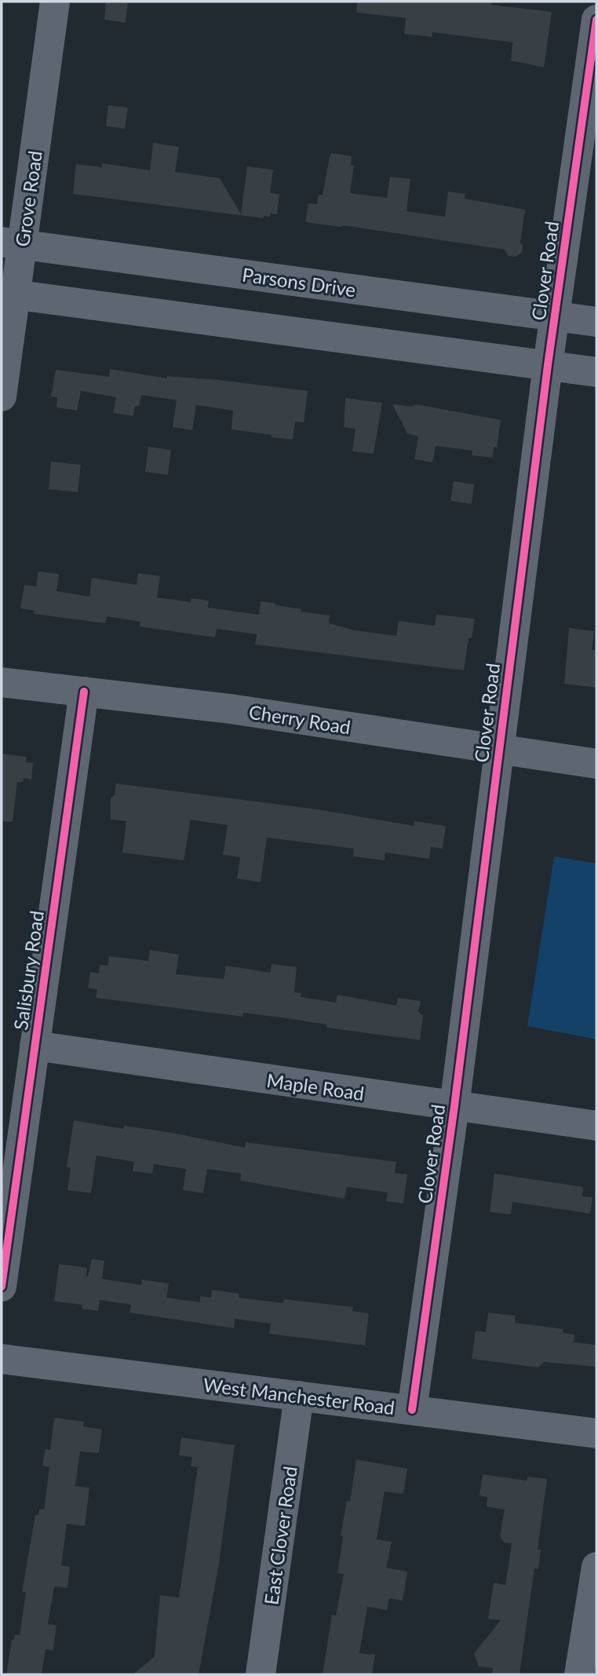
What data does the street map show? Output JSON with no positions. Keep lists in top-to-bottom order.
{
  "streets": {
    "street": [
      "Grove Road",
      "Clover Road",
      "Parsons Drive",
      "Cherry Road",
      "Salisbury Road",
      "Maple Road",
      "West Manchester Road",
      "East Clover Road"
    ]
  },
  "crossings": [
    ["Grove Road", "Parsons Drive"],
    ["Clover Road", "Parsons Drive"],
    ["Clover Road", "Cherry Road"],
    ["Clover Road", "Maple Road"],
    ["Clover Road", "West Manchester Road"],
    ["Cherry Road", "Salisbury Road"],
    ["Salisbury Road", "Maple Road"],
    ["West Manchester Road", "East Clover Road"]
  ]
}
